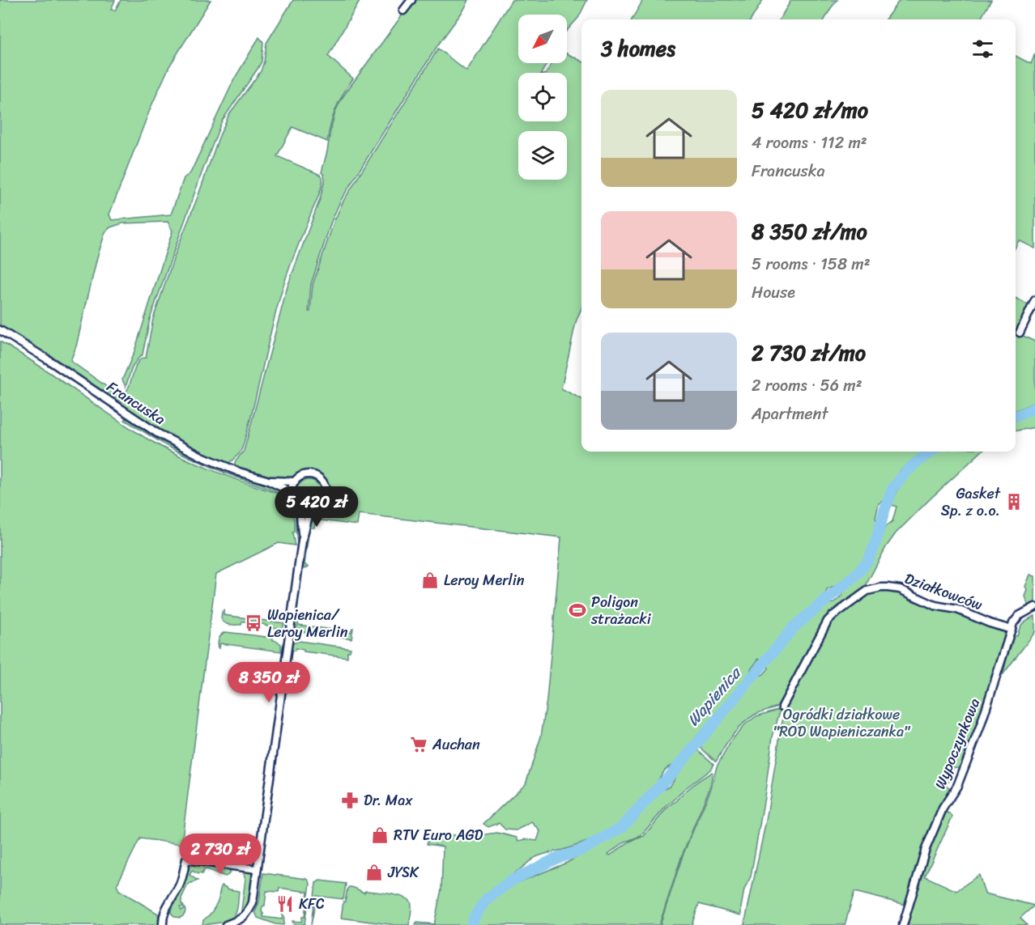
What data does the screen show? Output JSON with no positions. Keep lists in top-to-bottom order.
{
  "streets": {
    "street": ["Francuska", "Działkowców", "Wypoczynkowa"]
  },
  "crossings": [
    ["Działkowców", "Wypoczynkowa"]
  ],
  "water": ["Wapienica"],
  "parks": ["Ogródki działkowe \"ROD Wapieniczanka\""],
  "places": {
    "building": ["Gasket Sp. z o.o."],
    "shop": ["Leroy Merlin", "RTV Euro AGD", "JYSK"],
    "sports": ["Poligon strażacki"],
    "bus stop": ["Wapienica/ Leroy Merlin"],
    "supermarket": ["Auchan"],
    "pharmacy": ["Dr. Max"],
    "restaurant": ["KFC"]
  },
  "north": "bottom left",
  "page": {
    "heading": "3 homes",
    "list": [
      {
        "name": "5 420 zł/mo",
        "note": "4 rooms · 112 m² · Francuska"
      },
      {
        "name": "8 350 zł/mo",
        "note": "5 rooms · 158 m² · House"
      },
      {
        "name": "2 730 zł/mo",
        "note": "2 rooms · 56 m² · Apartment"
      }
    ],
    "price": ["5 420 zł", "8 350 zł", "2 730 zł"]
  }
}
